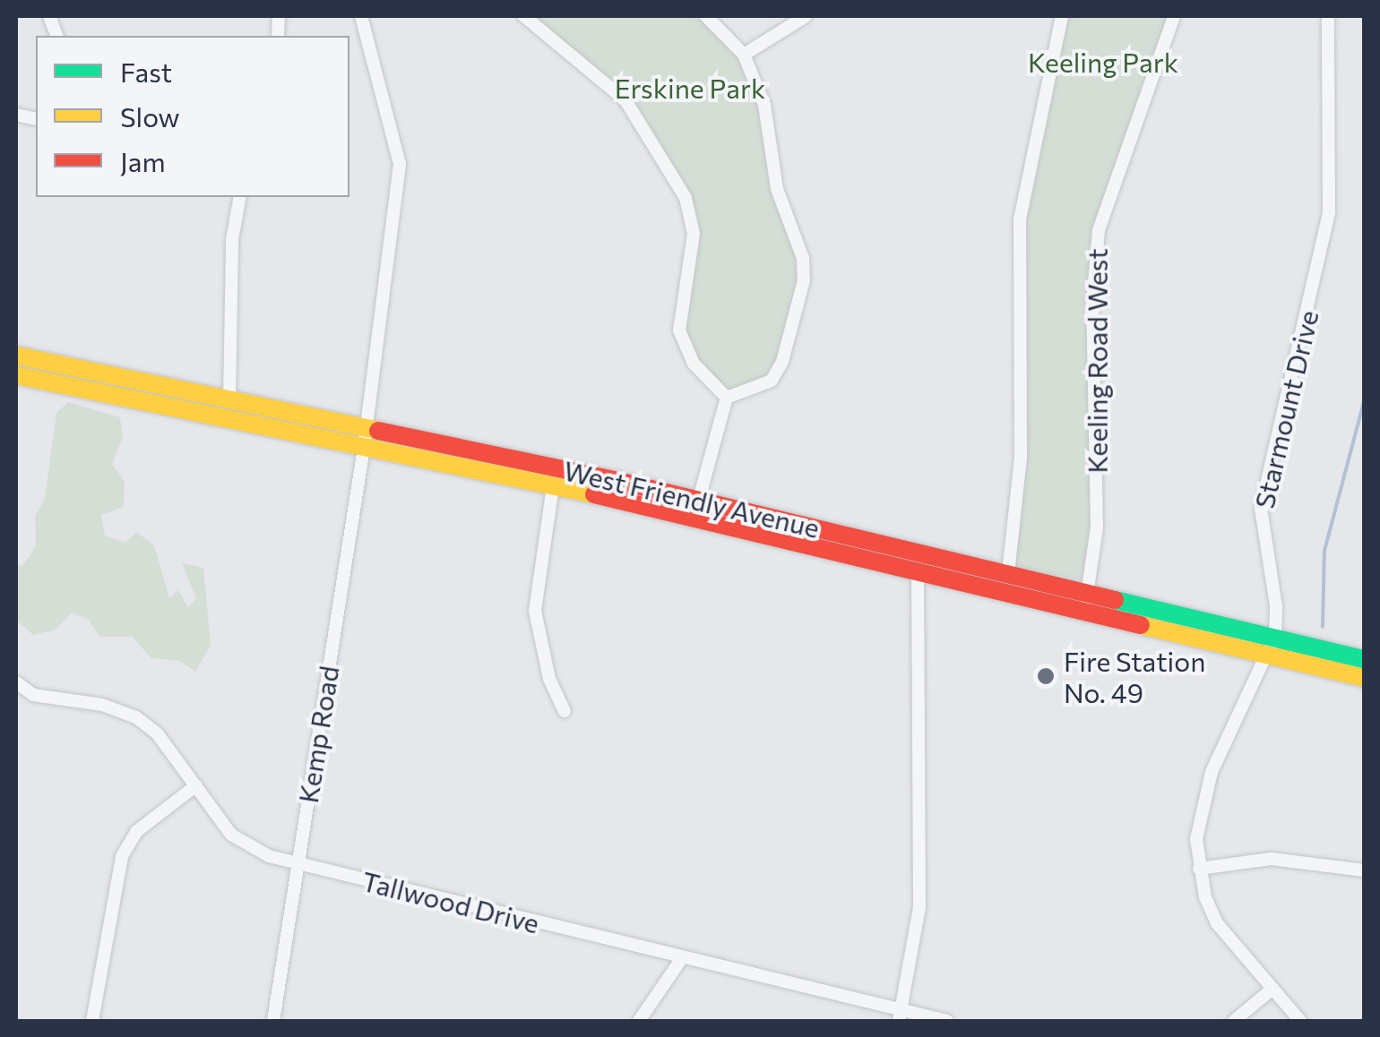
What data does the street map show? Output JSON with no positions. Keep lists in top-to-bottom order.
{
  "streets": {
    "main road": ["West Friendly Avenue"],
    "street": [
      "Keeling Road West",
      "Starmount Drive",
      "Kemp Road",
      "Tallwood Drive"
    ]
  },
  "crossings": [
    ["Keeling Road West", "West Friendly Avenue"],
    ["Starmount Drive", "West Friendly Avenue"],
    ["West Friendly Avenue", "Kemp Road"],
    ["Kemp Road", "Tallwood Drive"]
  ],
  "parks": ["Keeling Park", "Erskine Park"],
  "places": ["Fire Station No. 49"],
  "legend": ["Fast", "Slow", "Jam"]
}
